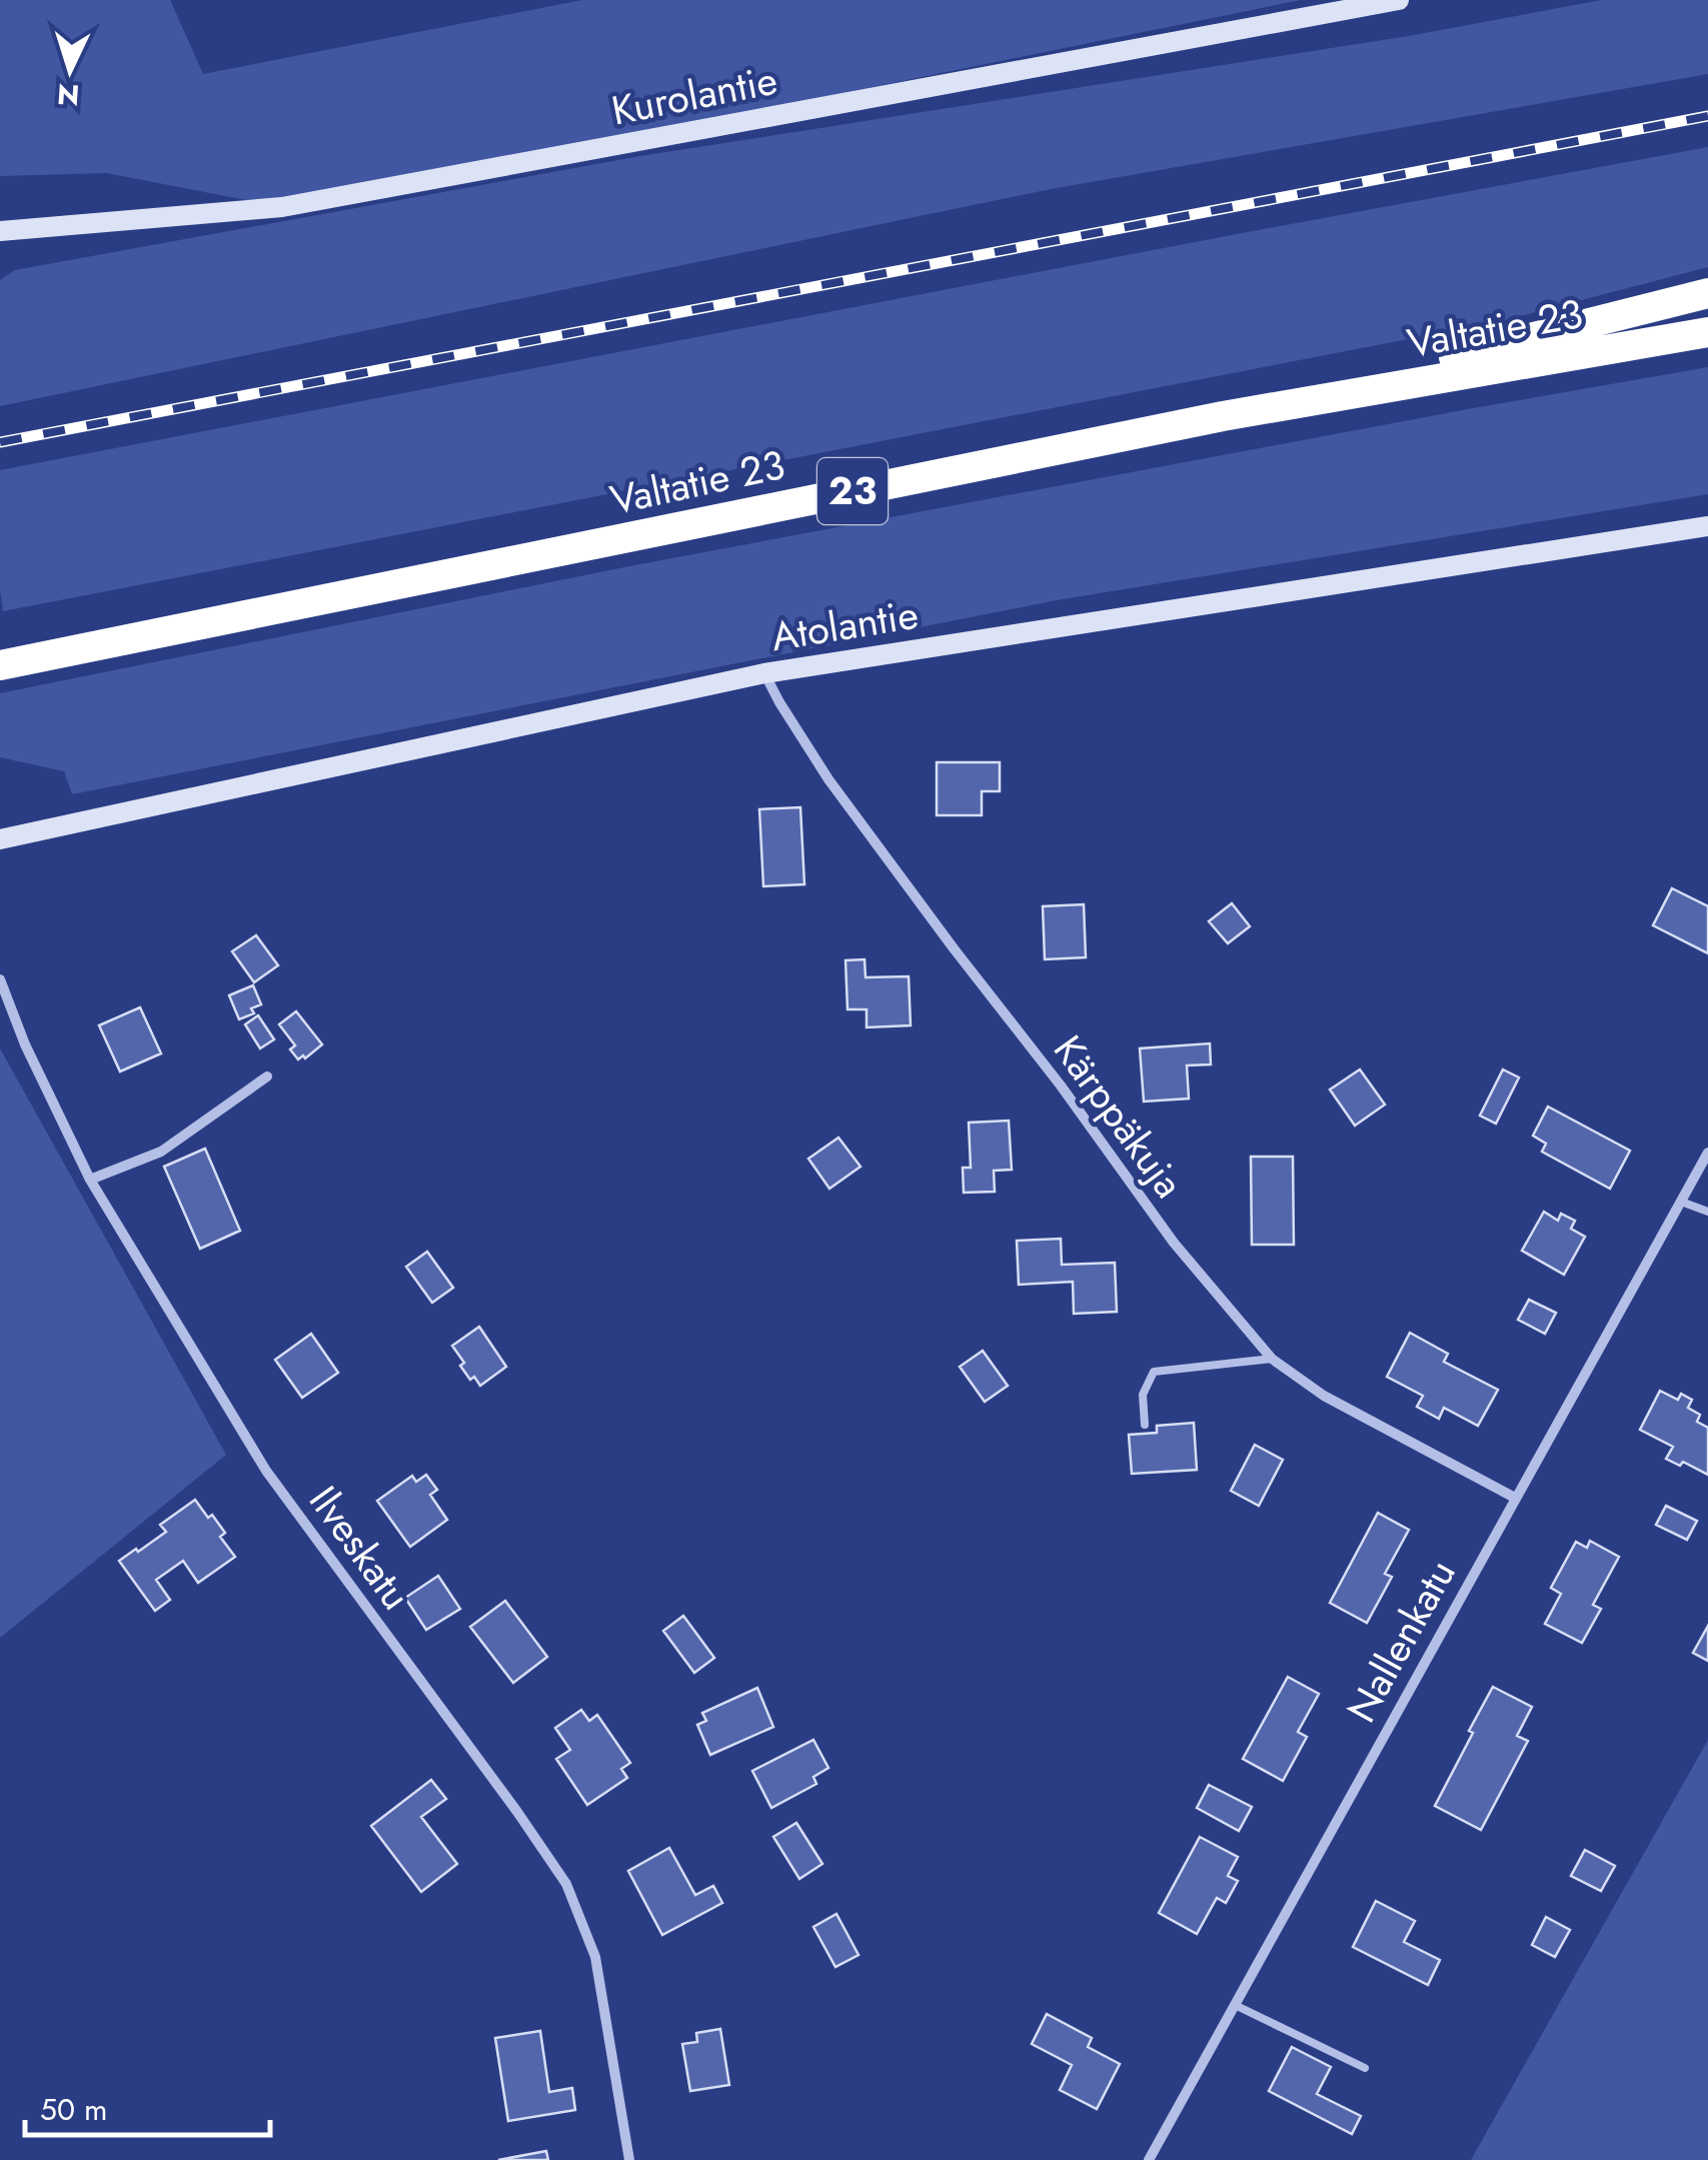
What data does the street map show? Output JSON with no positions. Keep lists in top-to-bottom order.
{
  "streets": {
    "highway": ["Valtatie 23", "23"],
    "street": [
      "Kurolantie",
      "Atolantie",
      "Kärppäkuja",
      "Ilveskatu",
      "Nallenkatu"
    ]
  },
  "crossings": [
    ["Atolantie", "Kärppäkuja"],
    ["Kärppäkuja", "Nallenkatu"]
  ],
  "scale_bar": "50 m",
  "north": "bottom"
}
